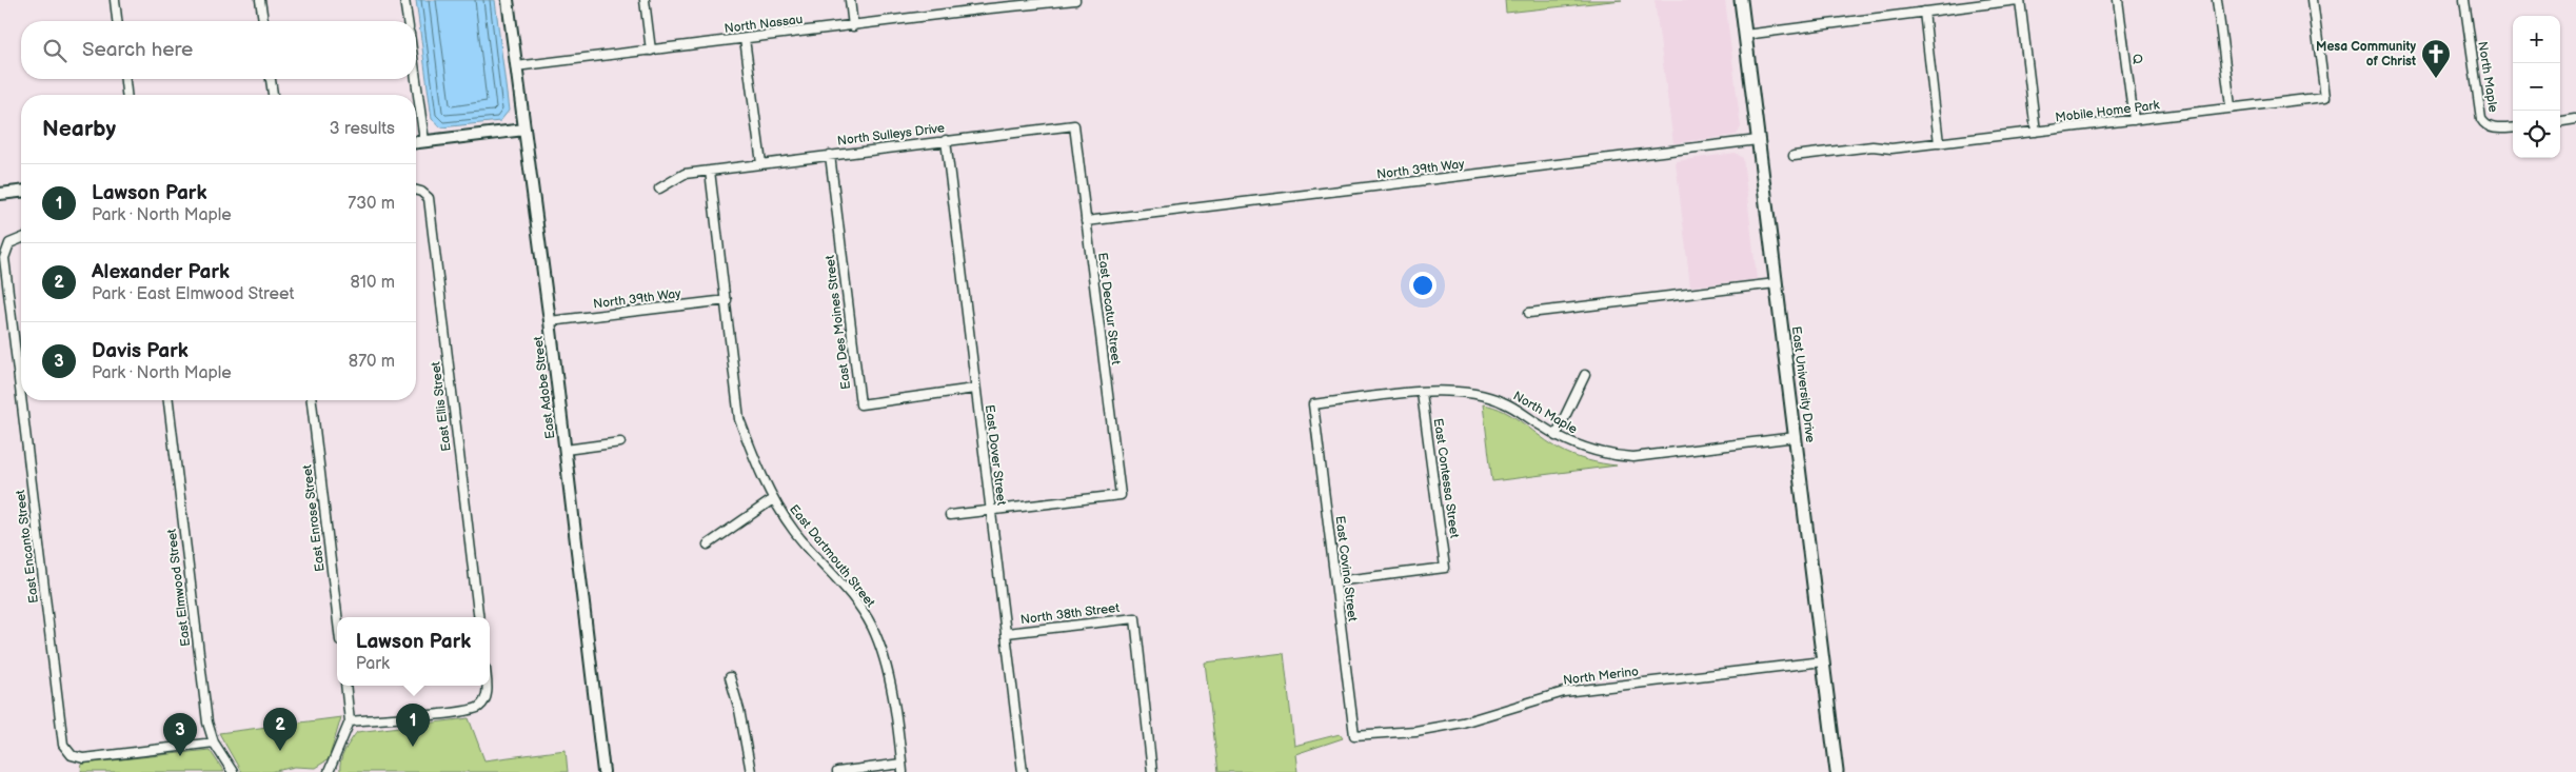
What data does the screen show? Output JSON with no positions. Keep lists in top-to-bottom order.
{
  "streets": {
    "main road": ["East University Drive"],
    "street": [
      "North Nassau",
      "Q",
      "North Maple",
      "Mobile Home Park",
      "North Sulleys Drive",
      "North 39th Way",
      "East Decatur Street",
      "East Des Moines Street",
      "East Adobe Street",
      "East Ellis Street",
      "East Dover Street",
      "East Contessa Street",
      "East Enrose Street",
      "East Encanto Street",
      "East Dartmouth Street",
      "East Covina Street",
      "East Elmwood Street",
      "North 38th Street",
      "North Merino"
    ]
  },
  "crossings": [
    ["North Nassau", "East Adobe Street"],
    ["Q", "Mobile Home Park"],
    ["North Maple", "East University Drive"],
    ["North Maple", "East Contessa Street"],
    ["North Maple", "East Covina Street"],
    ["North Sulleys Drive", "East Decatur Street"],
    ["North Sulleys Drive", "East Des Moines Street"],
    ["North Sulleys Drive", "East Dover Street"],
    ["North Sulleys Drive", "East Dartmouth Street"],
    ["North 39th Way", "East Decatur Street"],
    ["North 39th Way", "East University Drive"],
    ["North 39th Way", "East Adobe Street"],
    ["North 39th Way", "East Dartmouth Street"],
    ["East Decatur Street", "East Dover Street"],
    ["East Des Moines Street", "East Dover Street"],
    ["East University Drive", "North Merino"],
    ["East Dover Street", "North 38th Street"],
    ["East Contessa Street", "East Covina Street"],
    ["East Encanto Street", "East Elmwood Street"],
    ["East Covina Street", "North Merino"]
  ],
  "places": {
    "church": ["Mesa Community of Christ"]
  },
  "page": {
    "map_buttons": ["+", "−"],
    "search": "Search here",
    "heading": ["Nearby", "3 results"],
    "list": [
      {
        "mark": "1",
        "name": "Lawson Park",
        "note": "Park · North Maple",
        "value": "730 m"
      },
      {
        "mark": "2",
        "name": "Alexander Park",
        "note": "Park · East Elmwood Street",
        "value": "810 m"
      },
      {
        "mark": "3",
        "name": "Davis Park",
        "note": "Park · North Maple",
        "value": "870 m"
      }
    ],
    "popup": ["Lawson Park", "Park"],
    "pins": ["1", "2", "3"]
  }
}
